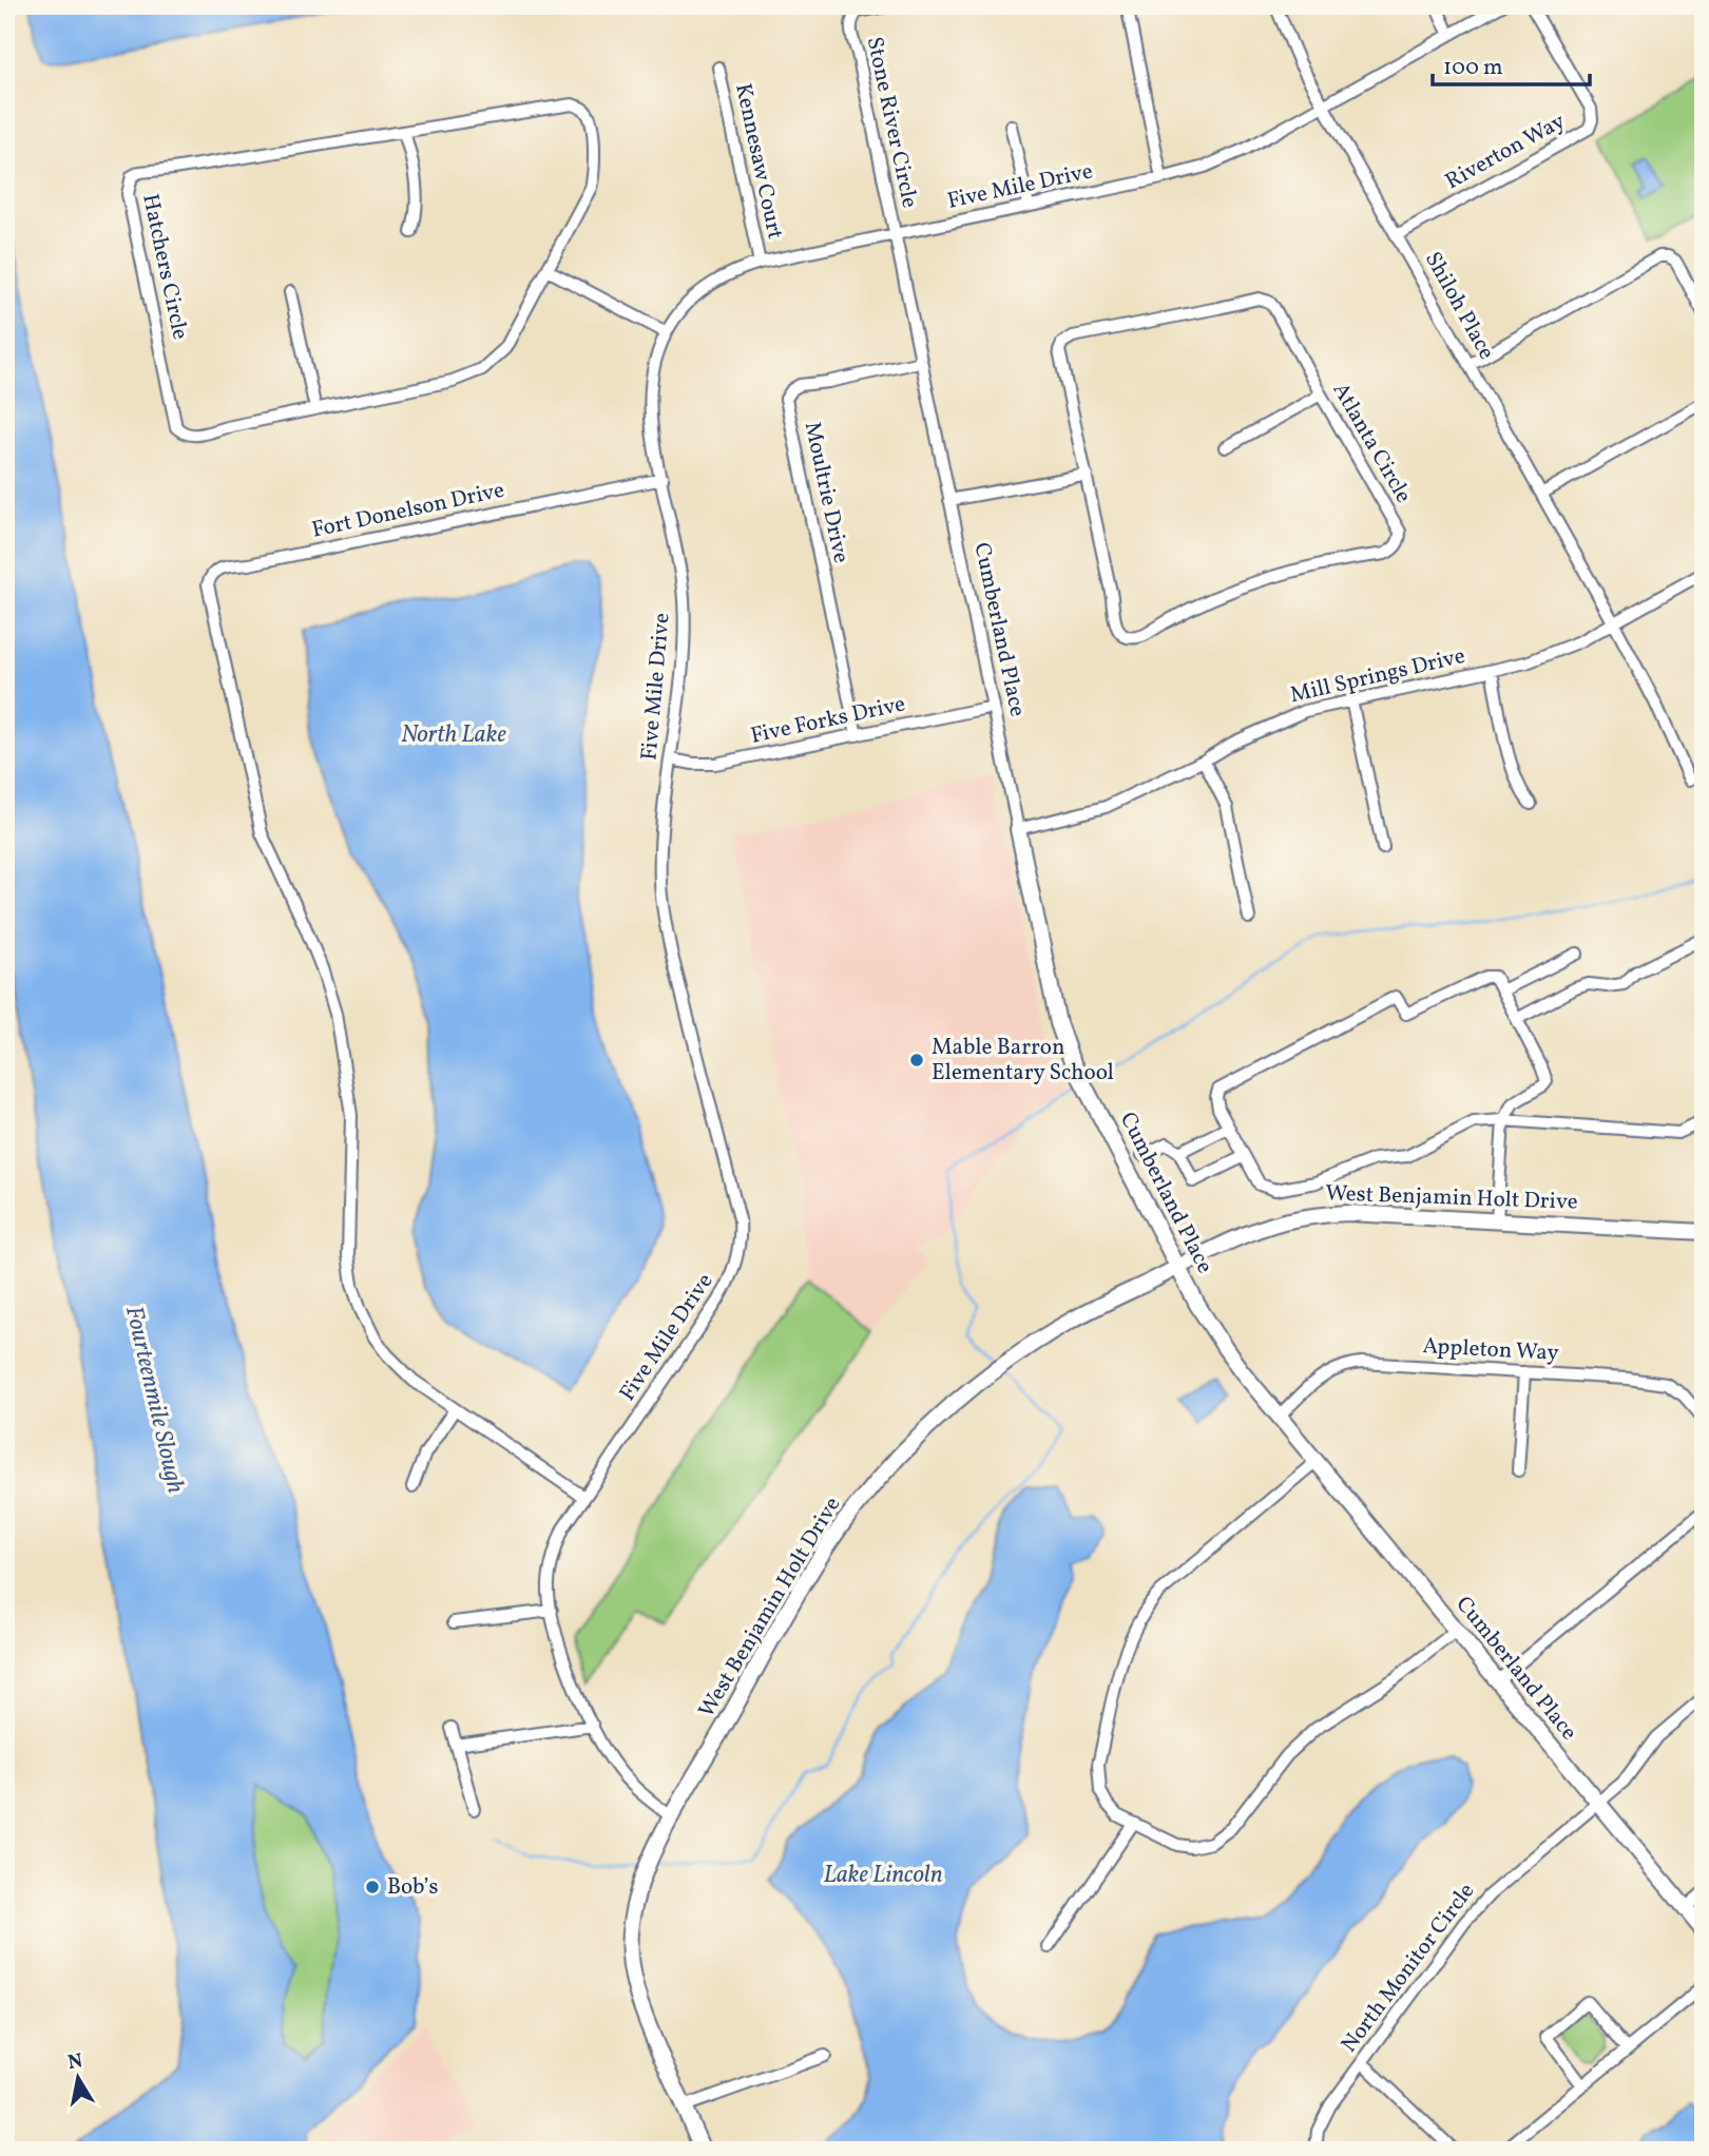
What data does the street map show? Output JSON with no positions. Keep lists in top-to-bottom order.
{
  "streets": {
    "street": [
      "Stone River Circle",
      "Riverton Way",
      "Kennesaw Court",
      "Five Mile Drive",
      "Hatchers Circle",
      "Shiloh Place",
      "Atlanta Circle",
      "Moultrie Drive",
      "Fort Donelson Drive",
      "Cumberland Place",
      "Mill Springs Drive",
      "Five Forks Drive",
      "West Benjamin Holt Drive",
      "Appleton Way",
      "North Monitor Circle"
    ]
  },
  "crossings": [
    ["Stone River Circle", "Five Mile Drive"],
    ["Stone River Circle", "Cumberland Place"],
    ["Riverton Way", "Shiloh Place"],
    ["Kennesaw Court", "Five Mile Drive"],
    ["Five Mile Drive", "Shiloh Place"],
    ["Five Mile Drive", "Fort Donelson Drive"],
    ["Five Mile Drive", "Cumberland Place"],
    ["Five Mile Drive", "Five Forks Drive"],
    ["Five Mile Drive", "West Benjamin Holt Drive"],
    ["Shiloh Place", "Mill Springs Drive"],
    ["Moultrie Drive", "Cumberland Place"],
    ["Moultrie Drive", "Five Forks Drive"],
    ["Cumberland Place", "Mill Springs Drive"],
    ["Cumberland Place", "Five Forks Drive"],
    ["Cumberland Place", "West Benjamin Holt Drive"],
    ["Cumberland Place", "Appleton Way"],
    ["Cumberland Place", "North Monitor Circle"]
  ],
  "water": ["North Lake", "Fourteenmile Slough", "Lake Lincoln"],
  "places": ["Mable Barron Elementary School", "Bob’s"],
  "scale_bar": "100 m",
  "north": "top"
}
